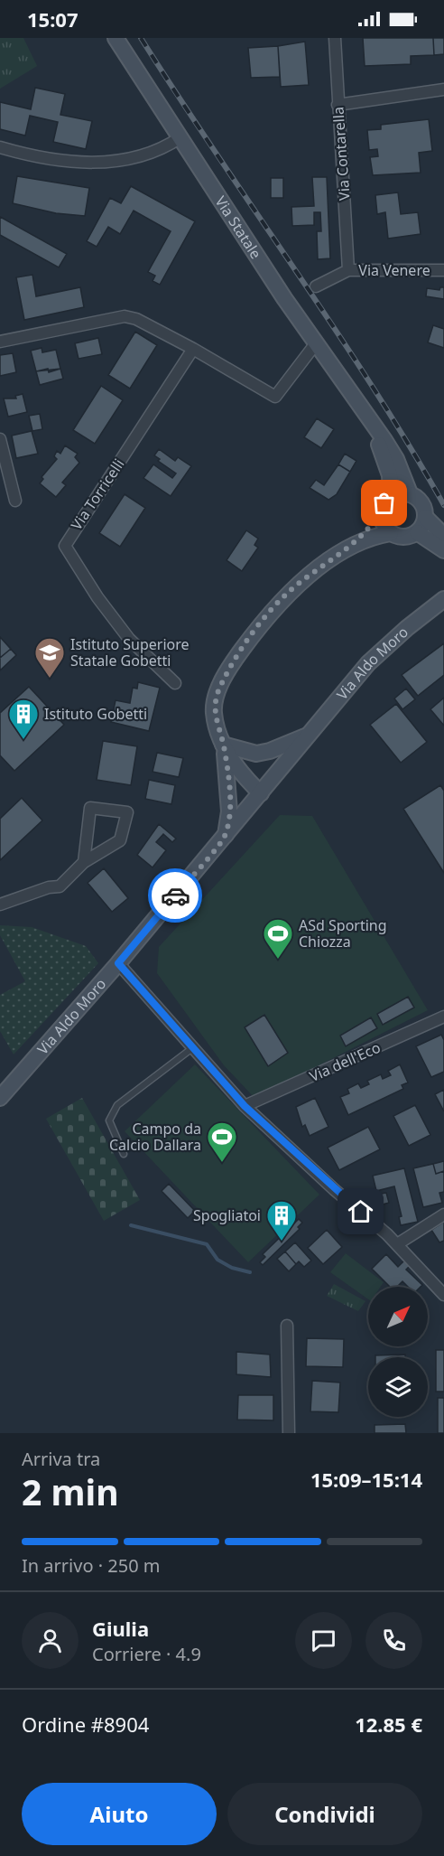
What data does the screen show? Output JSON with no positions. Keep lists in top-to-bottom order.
{
  "streets": {
    "main road": ["Via Statale", "Via Aldo Moro"],
    "street": [
      "Via Contarella",
      "Via Venere",
      "Via Torricelli",
      "Via dell'Eco"
    ]
  },
  "crossings": [
    ["Via Contarella", "Via Venere"]
  ],
  "places": {
    "school or university": ["Istituto Superiore Statale Gobetti"],
    "building": ["Istituto Gobetti", "Spogliatoi"],
    "sports": ["ASd Sporting Chiozza", "Campo da Calcio Dallara"]
  },
  "north": "top right",
  "page": {
    "status": "15:07",
    "heading": ["2 min", "Arriva tra", "15:09–15:14"],
    "panel": [
      "Giulia",
      "Corriere · 4.9",
      "Ordine #8904",
      "12.85 €"
    ],
    "bar": "In arrivo · 250 m",
    "buttons": ["Aiuto", "Condividi"]
  }
}
